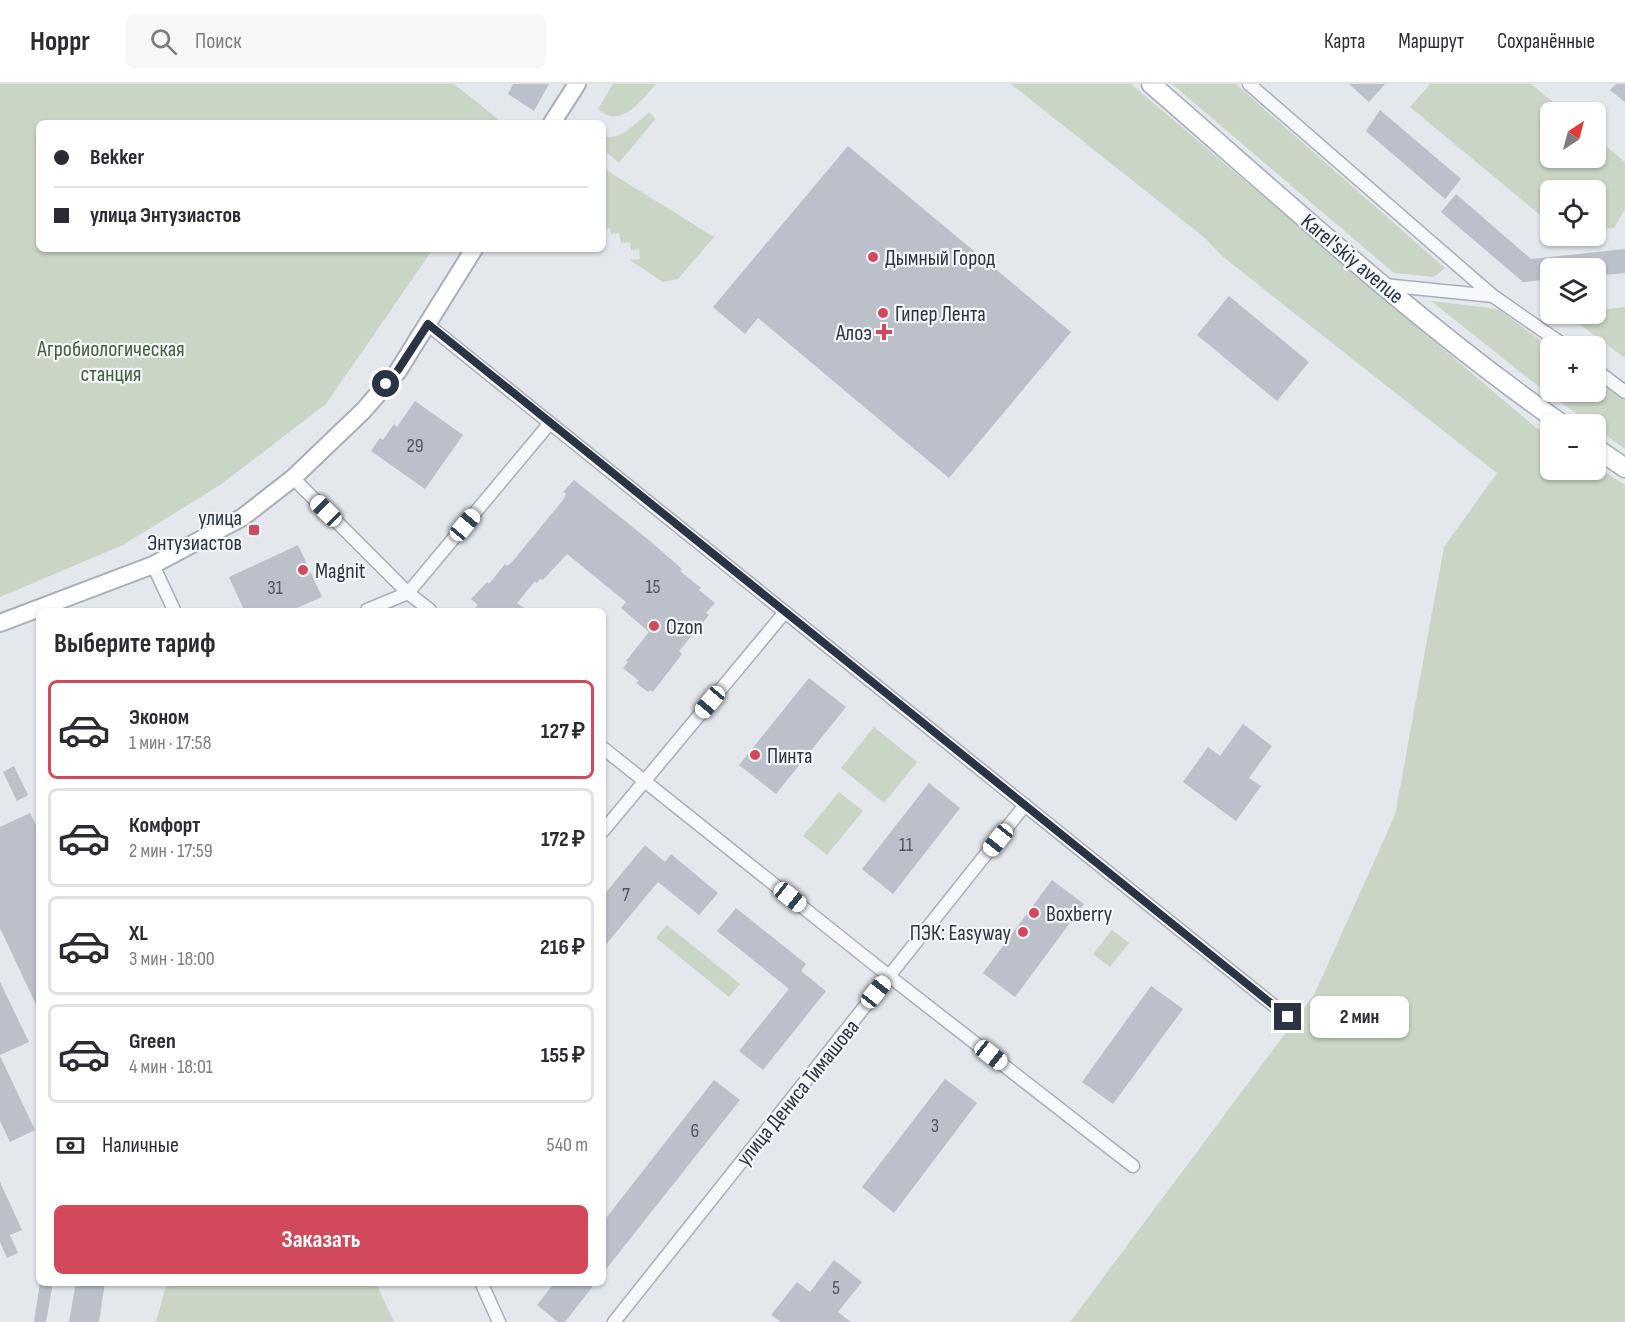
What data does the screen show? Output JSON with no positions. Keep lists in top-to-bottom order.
{
  "streets": {
    "main road": ["Karel'skiy avenue"],
    "street": ["улица Дениса Тимашова"]
  },
  "parks": ["Агробиологическая станция"],
  "places": {
    "other": [
      "Дымный Город",
      "Гипер Лента",
      "Magnit",
      "Ozon",
      "Пинта",
      "Boxberry",
      "ПЭК: Easyway"
    ],
    "health": ["Алоэ"],
    "transit": ["улица Энтузиастов"]
  },
  "house_numbers": [
    "29",
    "15",
    "31",
    "11",
    "7",
    "3",
    "6",
    "5"
  ],
  "north": "top right",
  "page": {
    "header": "Hoppr",
    "search": "Поиск",
    "nav": ["Карта", "Маршрут", "Сохранённые"],
    "map_buttons": ["+", "−"],
    "banner": ["Bekker", "улица Энтузиастов"],
    "heading": "Выберите тариф",
    "list": [
      {
        "name": "Эконом",
        "note": "1 мин · 17:58",
        "value": "127 ₽"
      },
      {
        "name": "Комфорт",
        "note": "2 мин · 17:59",
        "value": "172 ₽"
      },
      {
        "name": "XL",
        "note": "3 мин · 18:00",
        "value": "216 ₽"
      },
      {
        "name": "Green",
        "note": "4 мин · 18:01",
        "value": "155 ₽"
      }
    ],
    "bubble": "2 мин",
    "pay": ["Наличные", "540 m"],
    "buttons": "Заказать"
  }
}
